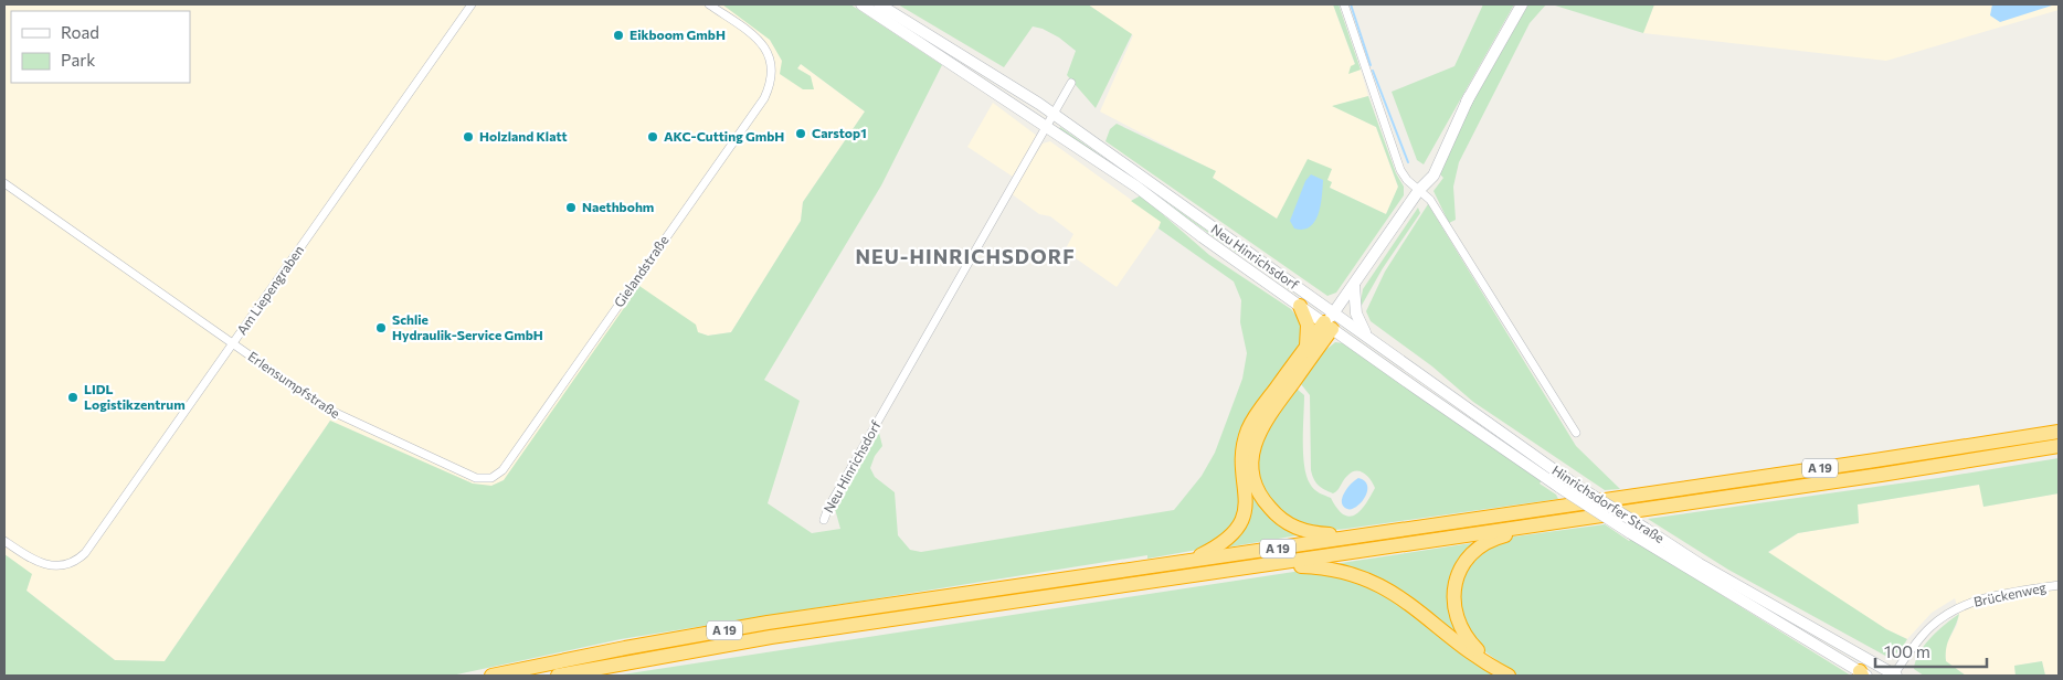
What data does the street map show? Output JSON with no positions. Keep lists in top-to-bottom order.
{
  "streets": {
    "highway": ["A 19"],
    "main road": ["Neu Hinrichsdorf", "Hinrichsdorfer Straße"],
    "street": [
      "Gielandstraße",
      "Am Liepengraben",
      "Erlensumpfstraße",
      "Brückenweg"
    ]
  },
  "crossings": [
    ["Neu Hinrichsdorf", "Hinrichsdorfer Straße"],
    ["Gielandstraße", "Erlensumpfstraße"],
    ["Am Liepengraben", "Erlensumpfstraße"],
    ["Hinrichsdorfer Straße", "Brückenweg"]
  ],
  "districts": ["NEU-HINRICHSDORF"],
  "places": [
    "Eikboom GmbH",
    "Carstop1",
    "Holzland Klatt",
    "AKC-Cutting GmbH",
    "Naethbohm",
    "Schlie Hydraulik-Service GmbH",
    "LIDL Logistikzentrum"
  ],
  "legend": ["Road", "Park"],
  "scale_bar": "100 m"
}
